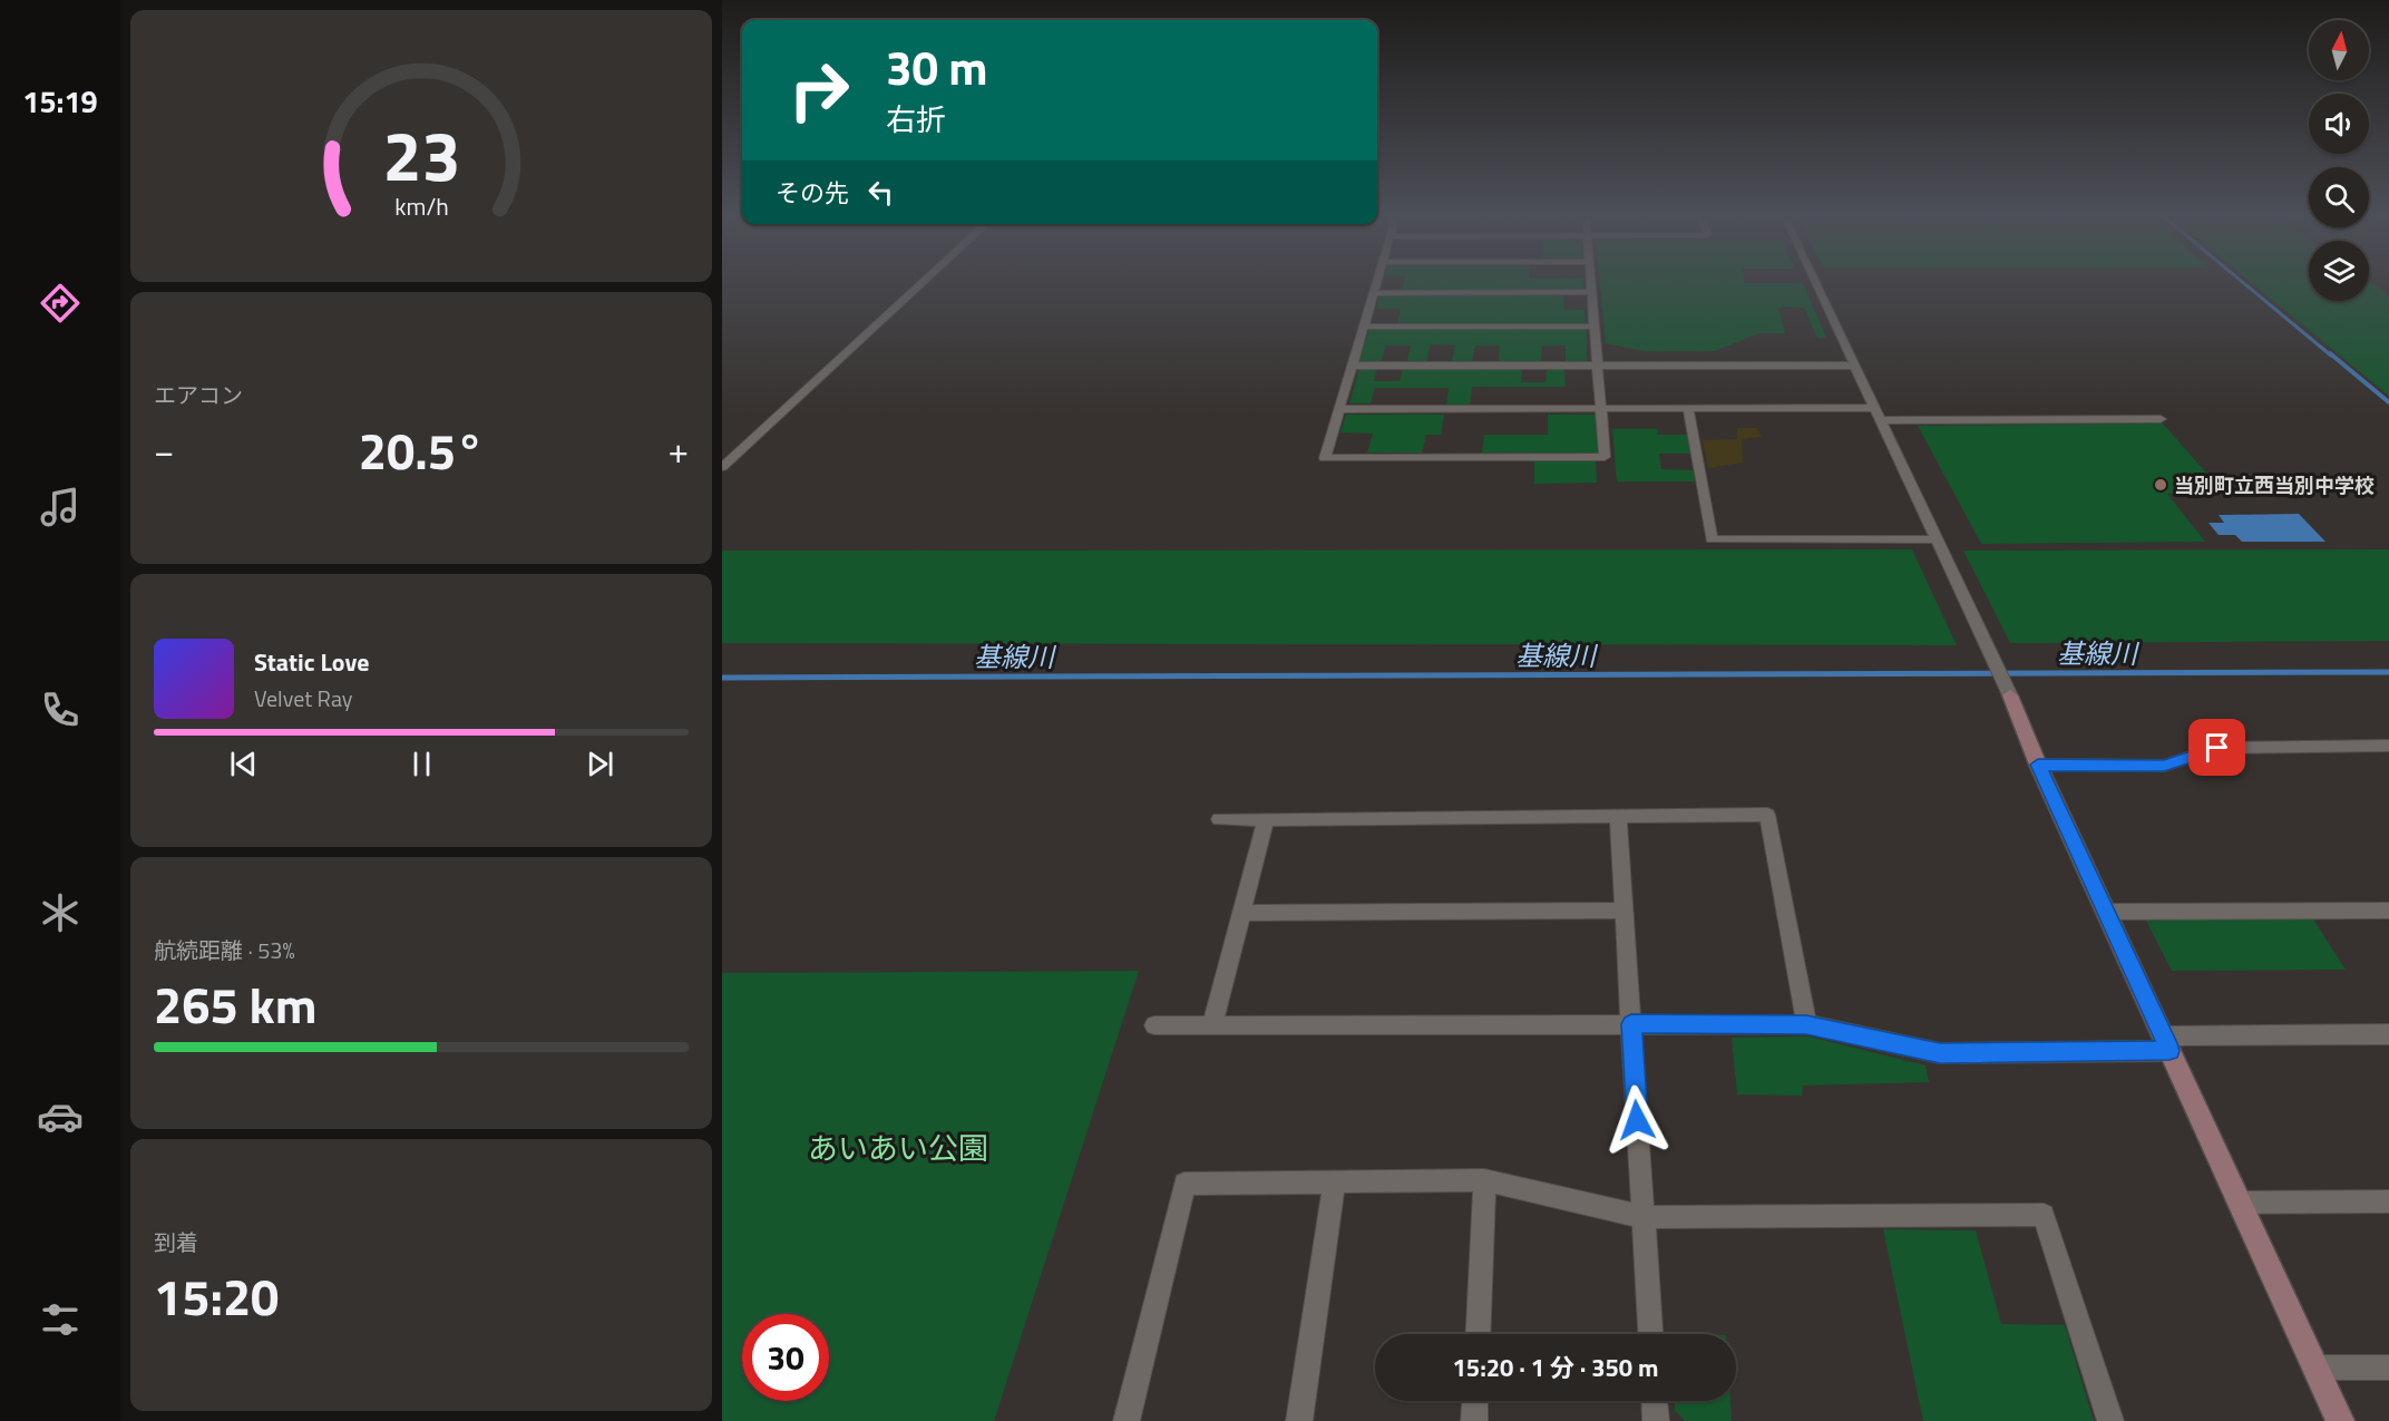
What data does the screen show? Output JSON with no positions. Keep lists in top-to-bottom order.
{
  "water": ["基線川"],
  "parks": ["あいあい公園"],
  "places": ["当別町立西当別中学校"],
  "north": "top",
  "page": {
    "tabs": "15:19",
    "turn": ["30 m", "右折"],
    "then": "その先",
    "tile": [
      "エアコン",
      ["航続距離 · 53%", "265 km"],
      ["到着", "15:20"]
    ],
    "heat": ["−", "20.5°", "+"],
    "song": ["Static Love", "Velvet Ray"],
    "limit": "30",
    "trip": "15:20 · 1 分 · 350 m",
    "gauge": ["23", "km/h"]
  }
}
